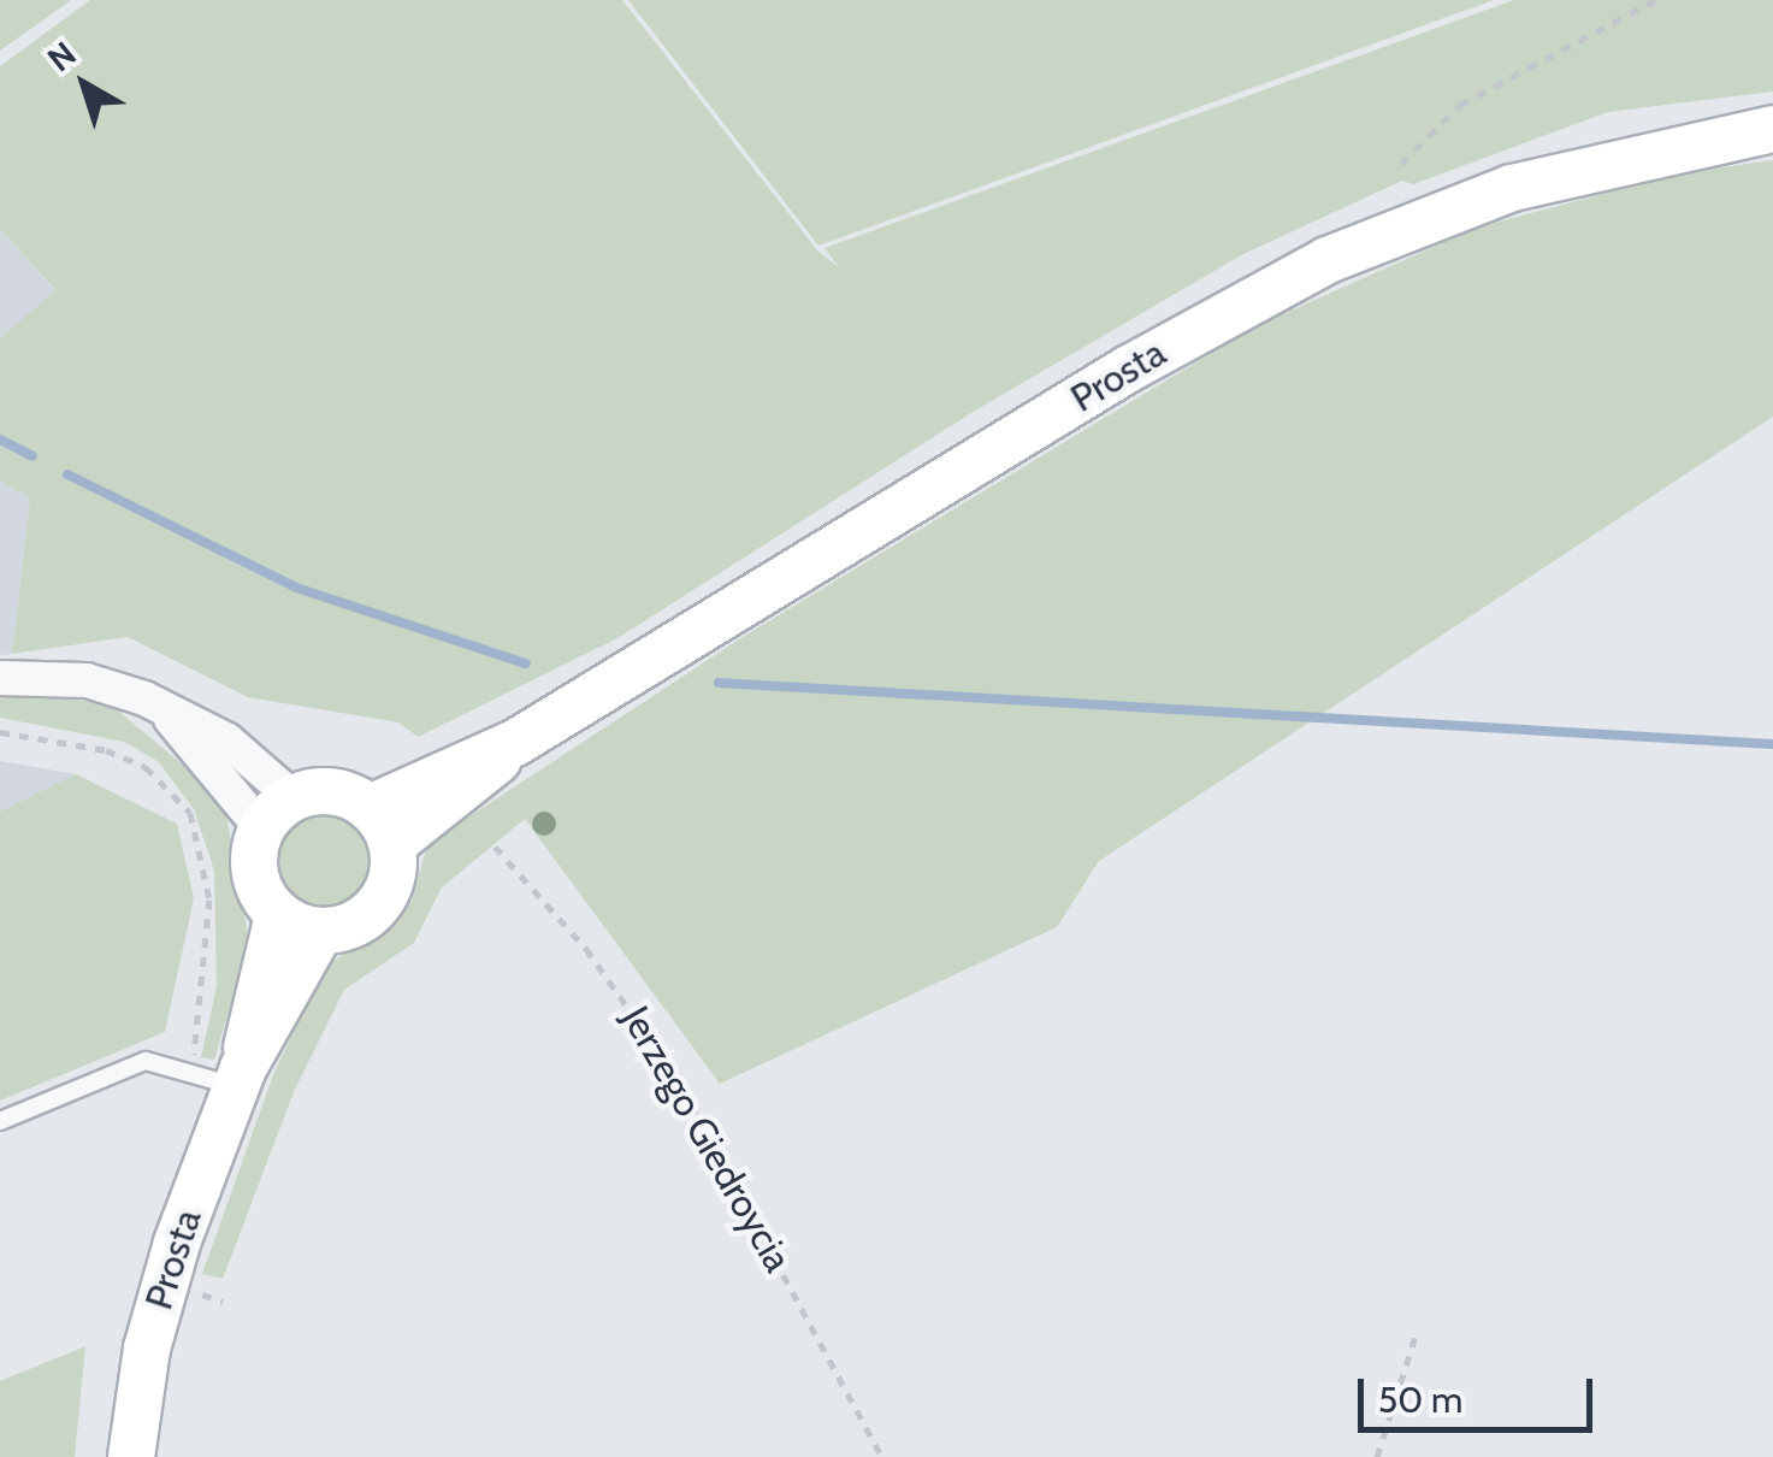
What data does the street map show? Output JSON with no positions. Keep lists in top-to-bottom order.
{
  "streets": {
    "main road": ["Prosta"],
    "path": ["Jerzego Giedroycia"]
  },
  "scale_bar": "50 m",
  "north": "top left"
}
